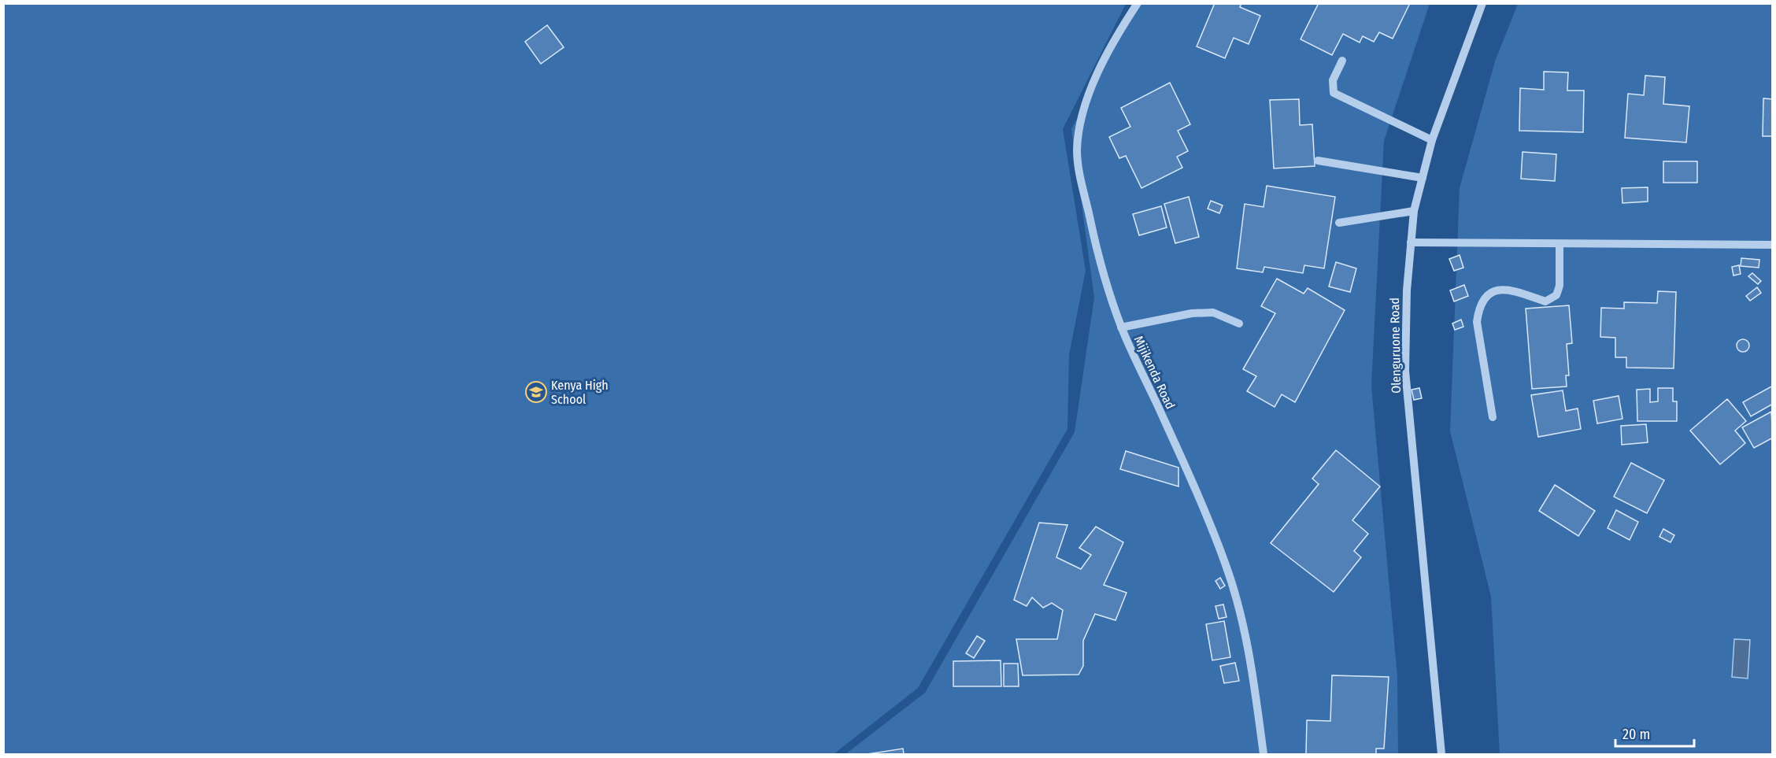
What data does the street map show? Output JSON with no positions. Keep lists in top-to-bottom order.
{
  "streets": {
    "street": ["Olenguruone Road", "Mijikenda Road"]
  },
  "places": {
    "school or university": ["Kenya High School"]
  },
  "scale_bar": "20 m"
}
